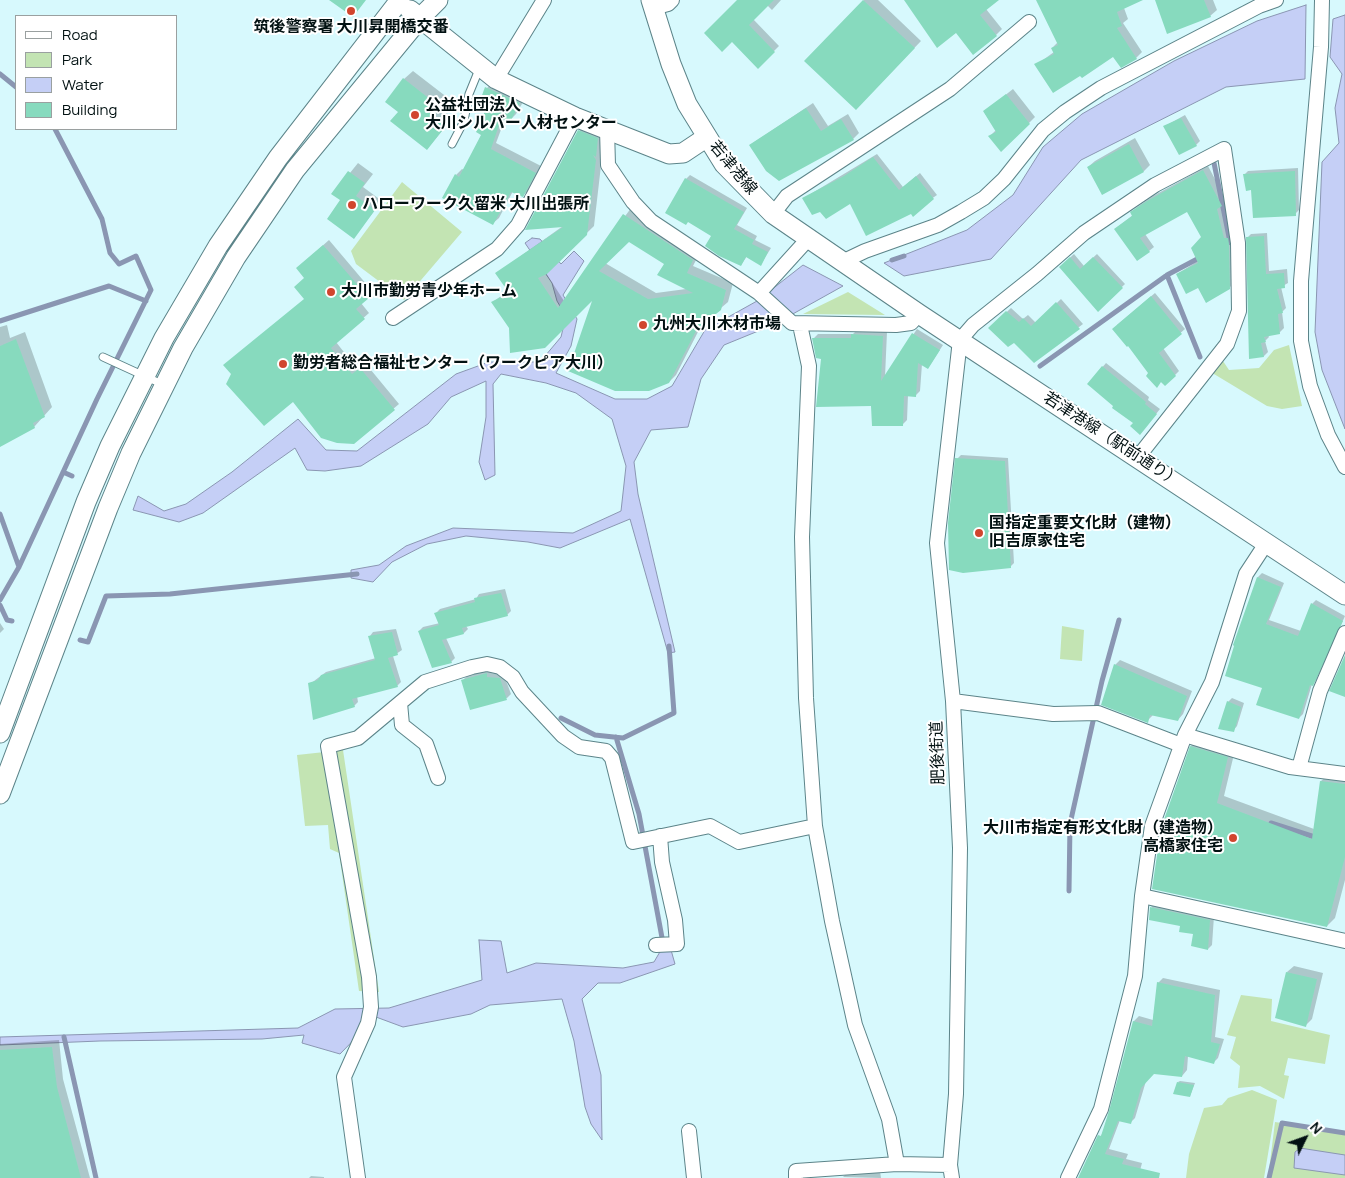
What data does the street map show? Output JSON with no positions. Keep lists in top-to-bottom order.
{
  "streets": {
    "street": ["若津港線", "若津港線（駅前通り）", "肥後街道"]
  },
  "crossings": [
    ["若津港線", "若津港線（駅前通り）"],
    ["若津港線（駅前通り）", "肥後街道"]
  ],
  "places": [
    "筑後警察署 大川昇開橋交番",
    "公益社団法人 大川シルバー人材センター",
    "ハローワーク久留米 大川出張所",
    "大川市勤労青少年ホーム",
    "九州大川木材市場",
    "勤労者総合福祉センター（ワークピア大川）",
    "国指定重要文化財（建物） 旧吉原家住宅",
    "大川市指定有形文化財（建造物） 高橋家住宅"
  ],
  "legend": [
    "Road",
    "Park",
    "Water",
    "Building"
  ],
  "north": "top right"
}
